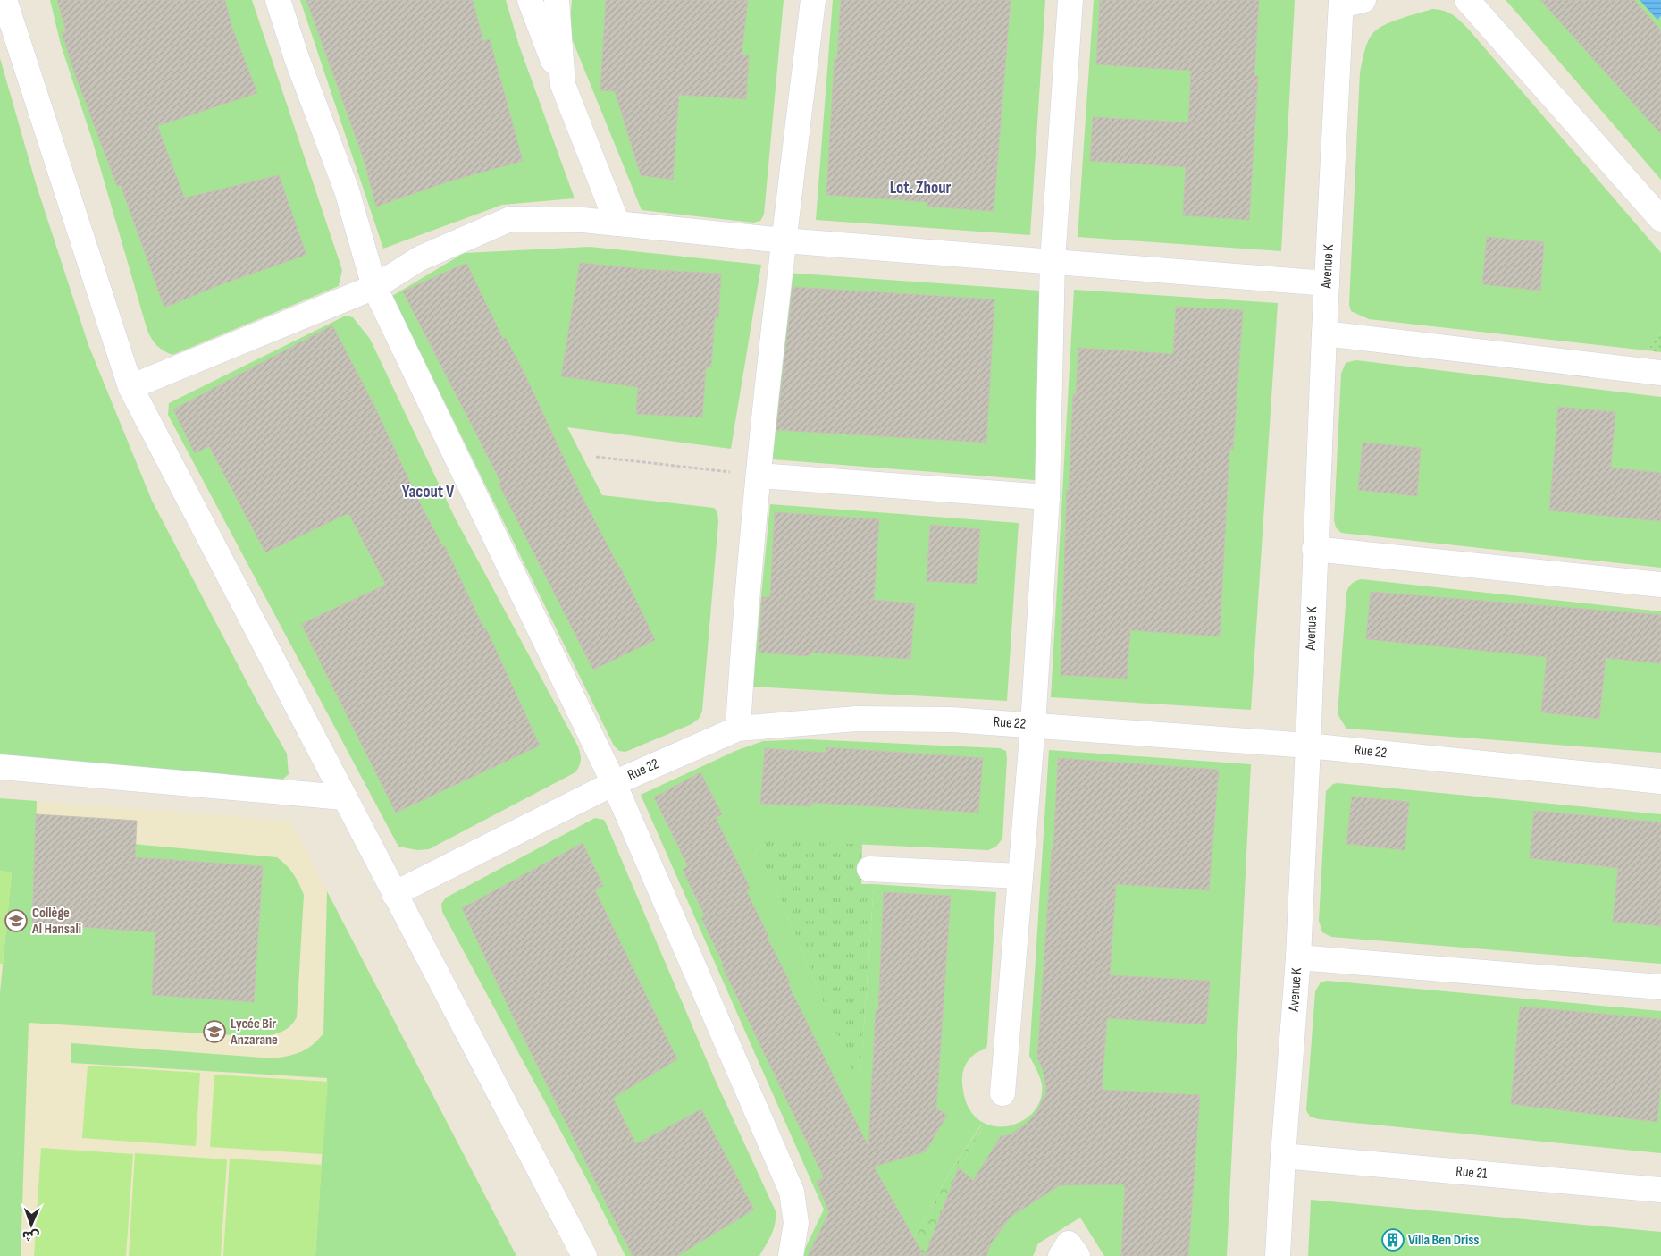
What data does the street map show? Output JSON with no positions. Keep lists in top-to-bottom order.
{
  "streets": {
    "street": ["Avenue K", "Rue 22", "Rue 21"]
  },
  "crossings": [
    ["Avenue K", "Rue 22"],
    ["Avenue K", "Rue 21"]
  ],
  "districts": ["Lot. Zhour", "Yacout V"],
  "places": {
    "school or university": ["Collège Al Hansali", "Lycée Bir Anzarane"],
    "building": ["Villa Ben Driss"]
  },
  "north": "bottom"
}
